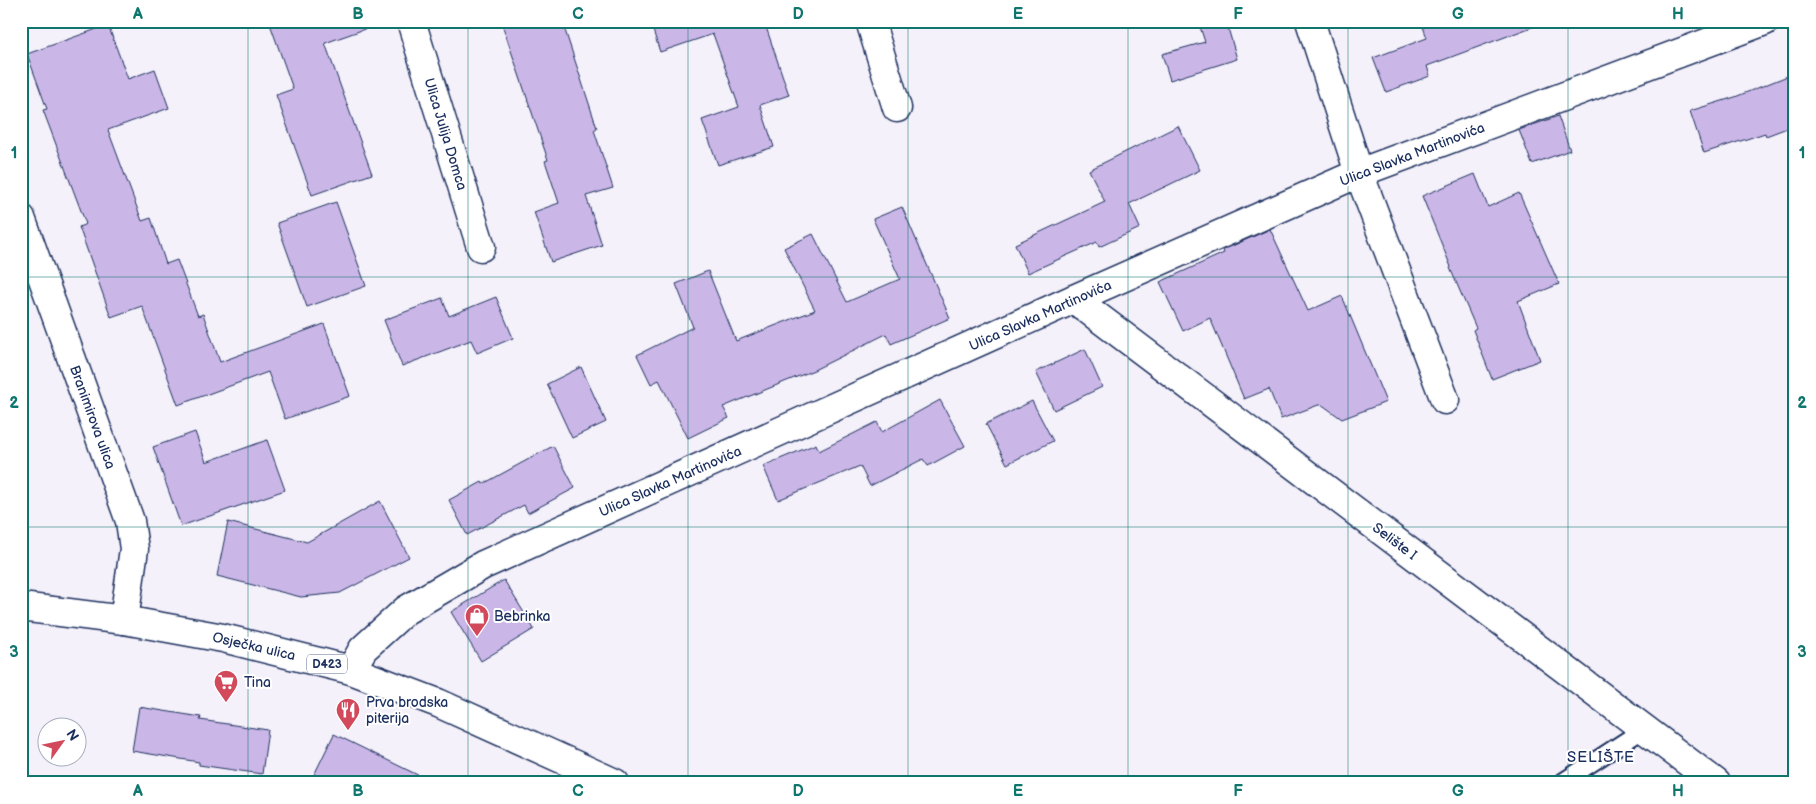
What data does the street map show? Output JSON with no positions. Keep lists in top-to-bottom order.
{
  "streets": {
    "street": [
      "Ulica Julija Domca",
      "Ulica Slavka Martinovića",
      "Branimirova ulica",
      "Selište I",
      "Osječka ulica",
      "D423"
    ]
  },
  "crossings": [
    ["Ulica Slavka Martinovića", "Selište I"],
    ["Ulica Slavka Martinovića", "Osječka ulica"],
    ["Branimirova ulica", "Osječka ulica"]
  ],
  "districts": ["SELIŠTE"],
  "places": {
    "shop": ["Bebrinka"],
    "supermarket": ["Tina"],
    "restaurant": ["Prva brodska piterija"]
  },
  "north": "top right",
  "grid": {
    "columns": [
      "A",
      "B",
      "C",
      "D",
      "E",
      "F",
      "G",
      "H"
    ],
    "rows": ["1", "2", "3"]
  }
}
